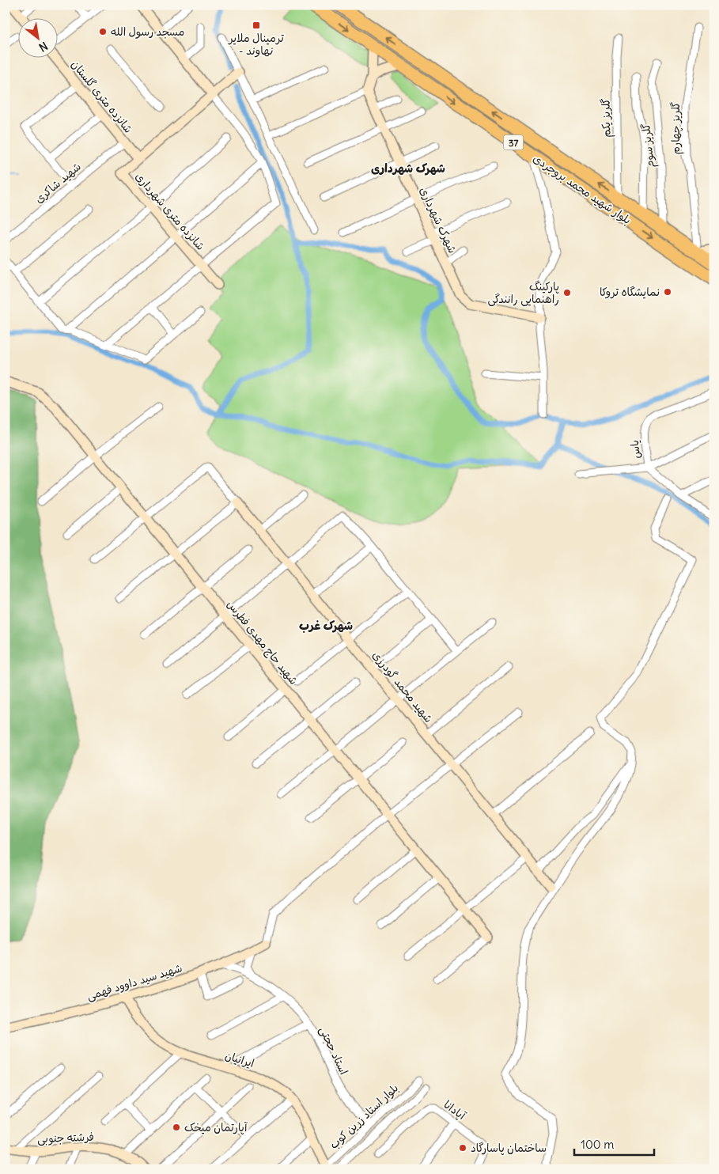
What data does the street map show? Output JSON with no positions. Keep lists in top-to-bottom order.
{
  "streets": {
    "highway": ["37", "بلوار شهید محمد بروجردی"],
    "street": [
      "شانزده متری گلستان",
      "گلریز یکم",
      "گلریز چهارم",
      "گلریز سوم",
      "شهید شاکری",
      "شانزده متری شهرداری",
      "شهرک شهرداری",
      "یاس",
      "شهید حاج مهدی فطرس",
      "شهید محمد گودرزی",
      "شهید سید داوود فهمی",
      "استاد حجتی",
      "ایرانیان",
      "آپادانا",
      "بلوار استاد زرین کوب",
      "فرشته جنوبی"
    ]
  },
  "crossings": [
    ["شانزده متری گلستان", "شهید شاکری"],
    ["شانزده متری گلستان", "شانزده متری شهرداری"],
    ["گلریز یکم", "بلوار شهید محمد بروجردی"],
    ["گلریز چهارم", "بلوار شهید محمد بروجردی"],
    ["گلریز سوم", "بلوار شهید محمد بروجردی"],
    ["شهید سید داوود فهمی", "استاد حجتی"],
    ["شهید سید داوود فهمی", "ایرانیان"],
    ["استاد حجتی", "بلوار استاد زرین کوب"],
    ["ایرانیان", "بلوار استاد زرین کوب"]
  ],
  "districts": ["شهرک شهرداری", "شهرک غرب"],
  "places": {
    "transit": ["ترمینال ملایر - نهاوند"],
    "other": [
      "مسجد رسول الله",
      "نمایشگاه تروکا",
      "پارکینگ راهنمایی رانندگی",
      "آپارتمان میخک",
      "ساختمان پاسارگاد"
    ]
  },
  "scale_bar": "100 m",
  "north": "bottom right"
}
